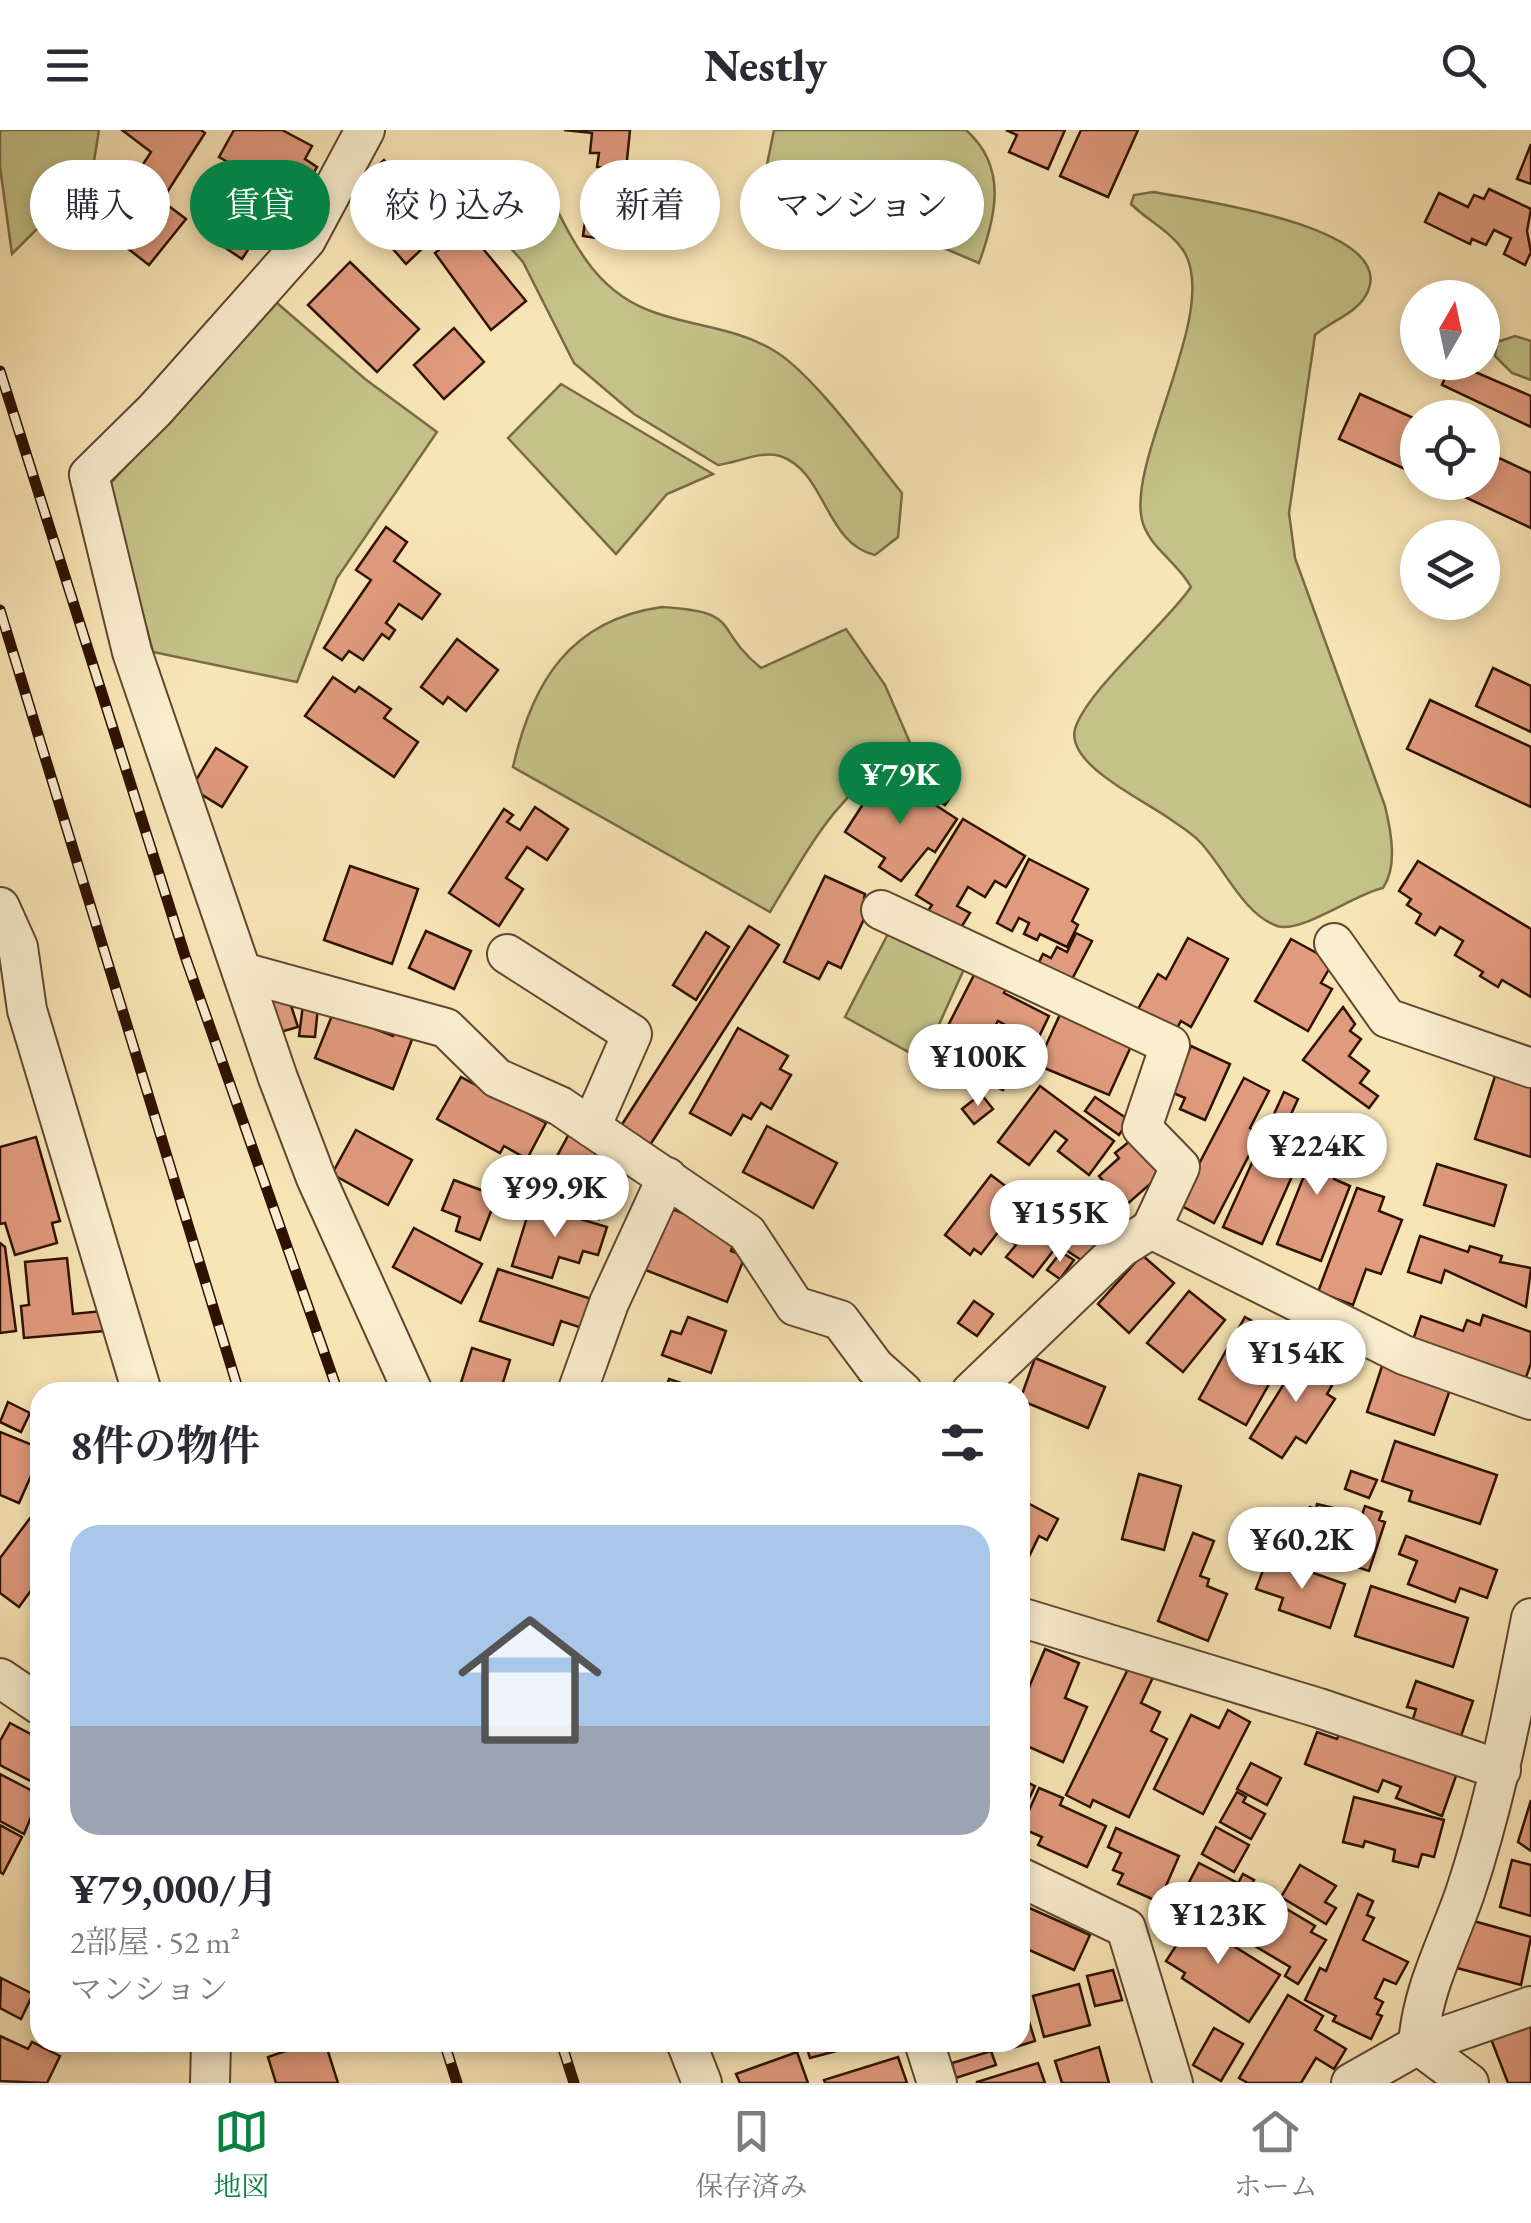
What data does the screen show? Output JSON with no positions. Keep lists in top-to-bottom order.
{
  "north": "top",
  "page": {
    "header": "Nestly",
    "chip": [
      "購入",
      "賃貸",
      "絞り込み",
      "新着",
      "マンション"
    ],
    "price": [
      "¥79K",
      "¥100K",
      "¥224K",
      "¥99.9K",
      "¥155K",
      "¥154K",
      "¥60.2K",
      "¥123K"
    ],
    "heading": "8件の物件",
    "list": [
      {
        "name": "¥79,000/月",
        "note": "2部屋 · 52 m² · マンション"
      }
    ],
    "tabs": ["地図", "保存済み", "ホーム"]
  }
}
